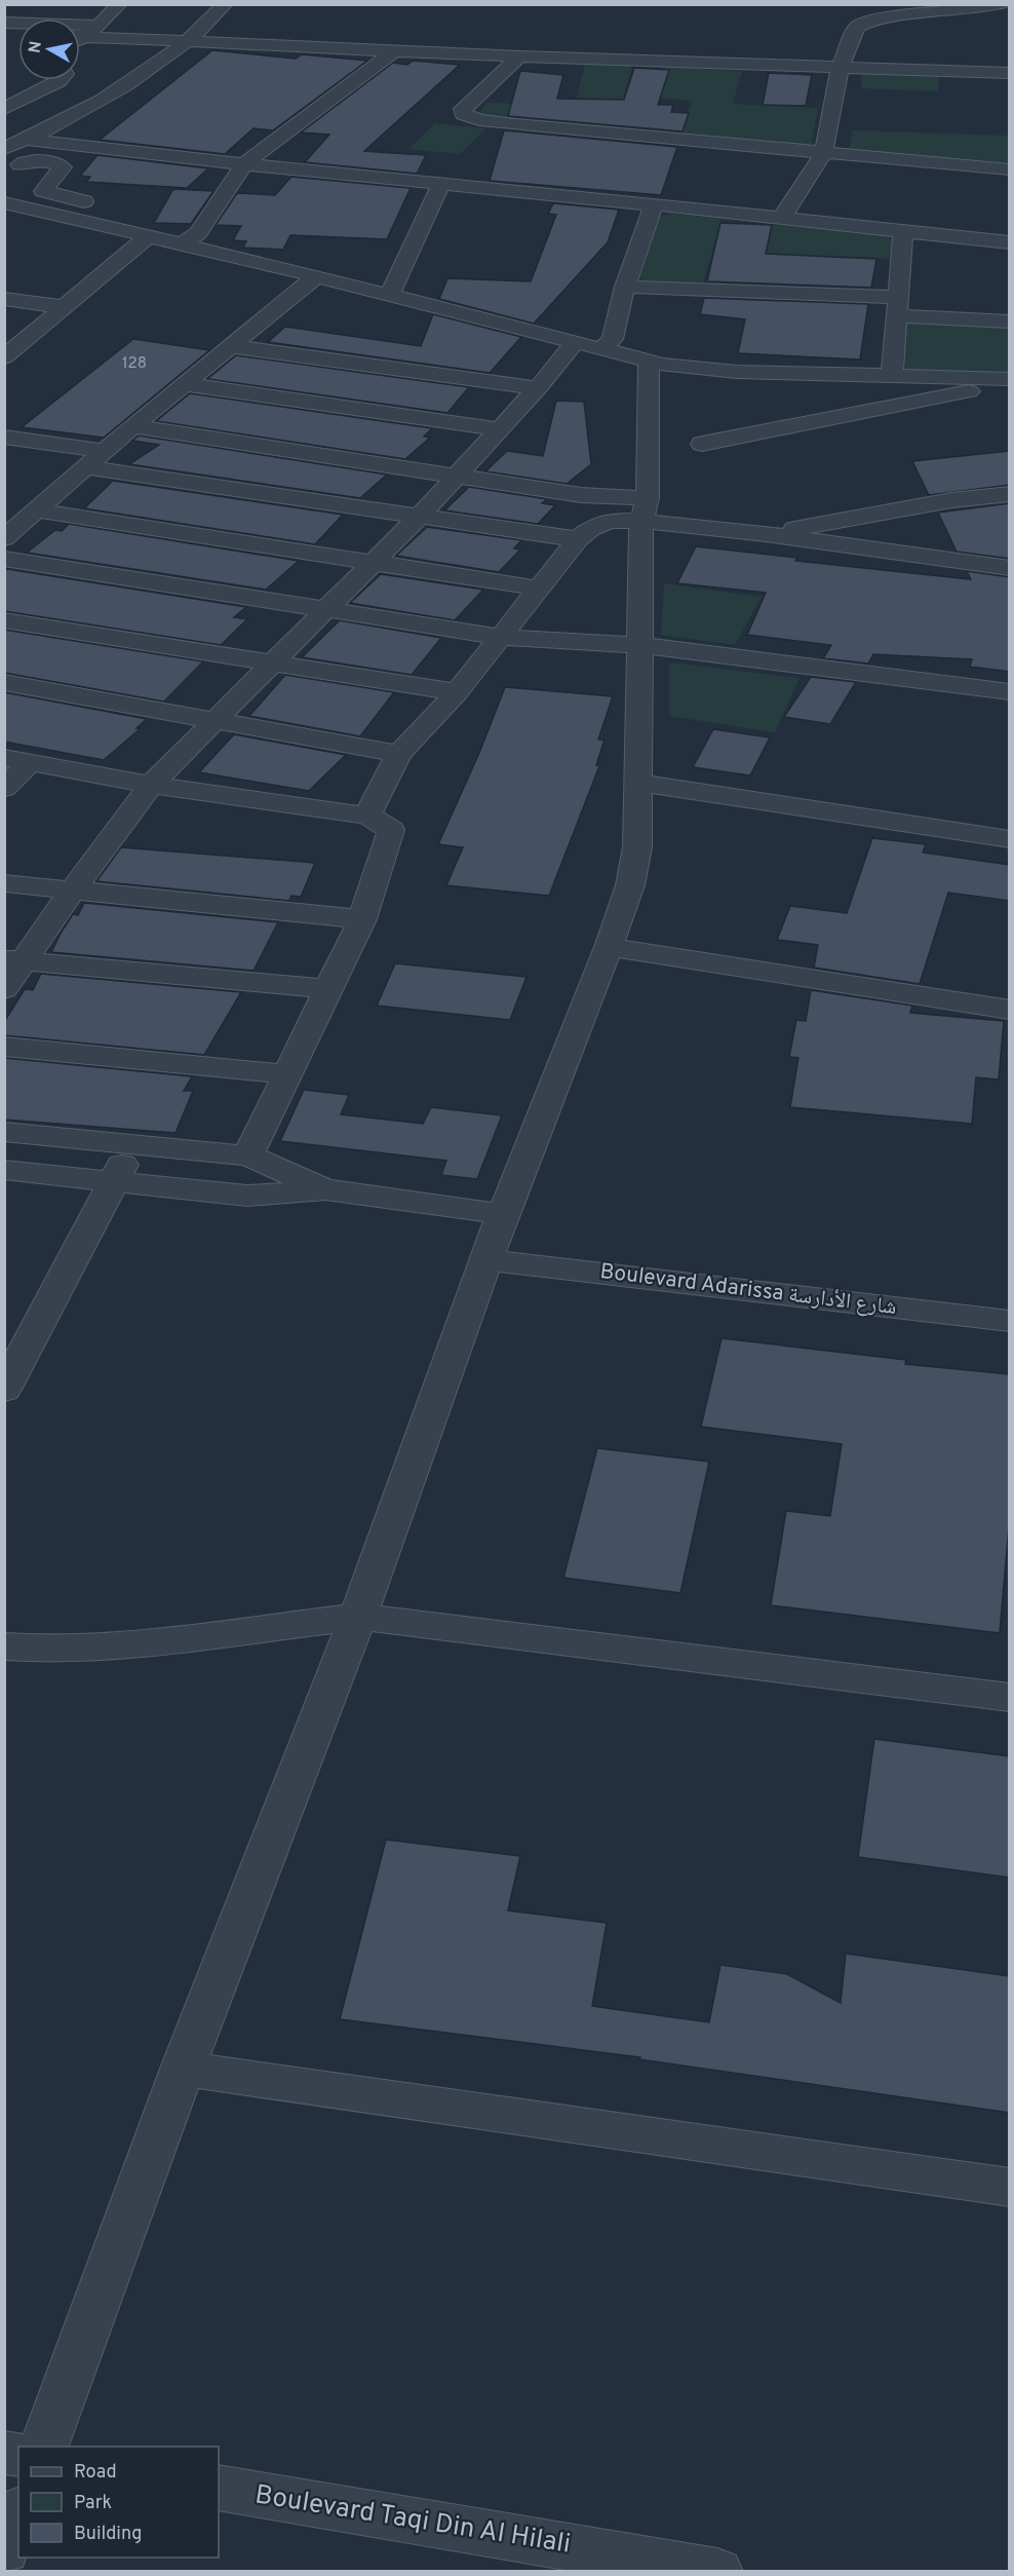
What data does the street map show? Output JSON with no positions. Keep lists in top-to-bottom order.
{
  "streets": {
    "street": ["Boulevard Adarissa شارع الأدارسة", "Boulevard Taqi Din Al Hilali"]
  },
  "house_numbers": ["128"],
  "legend": ["Road", "Park", "Building"],
  "north": "left"
}
